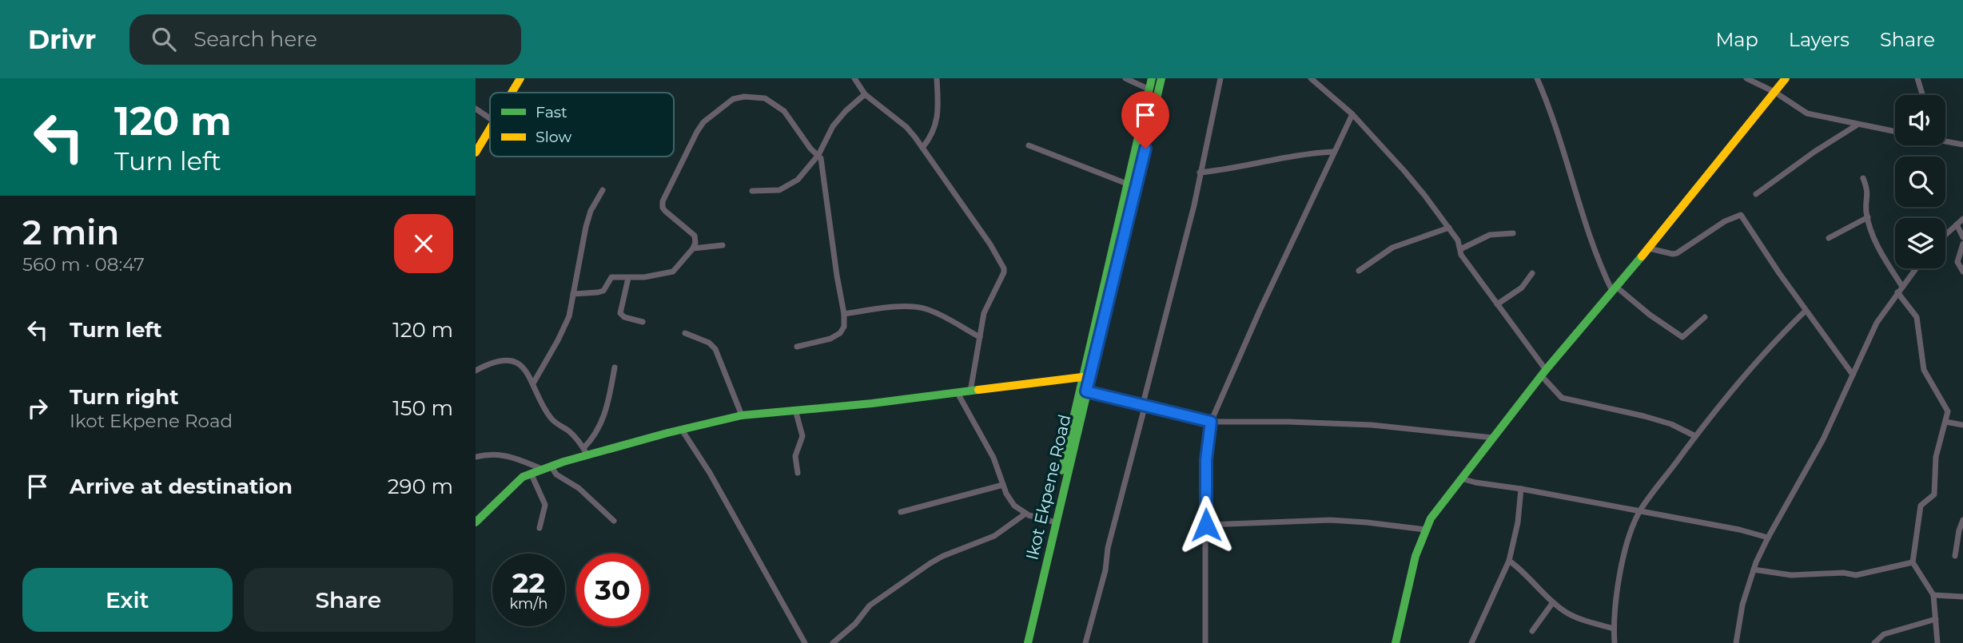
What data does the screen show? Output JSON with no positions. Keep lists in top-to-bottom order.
{
  "streets": {
    "main road": ["Ikot Ekpene Road"]
  },
  "legend": ["Fast", "Slow"],
  "page": {
    "header": "Drivr",
    "search": "Search here",
    "nav": ["Map", "Layers", "Share"],
    "turn": ["120 m", "Turn left"],
    "heading": ["2 min", "560 m · 08:47"],
    "list": [
      {
        "name": "Turn left",
        "value": "120 m"
      },
      {
        "name": "Turn right",
        "note": "Ikot Ekpene Road",
        "value": "150 m"
      },
      {
        "name": "Arrive at destination",
        "value": "290 m"
      }
    ],
    "speed": "22 km/h",
    "limit": "30",
    "buttons": ["Exit", "Share"]
  }
}
